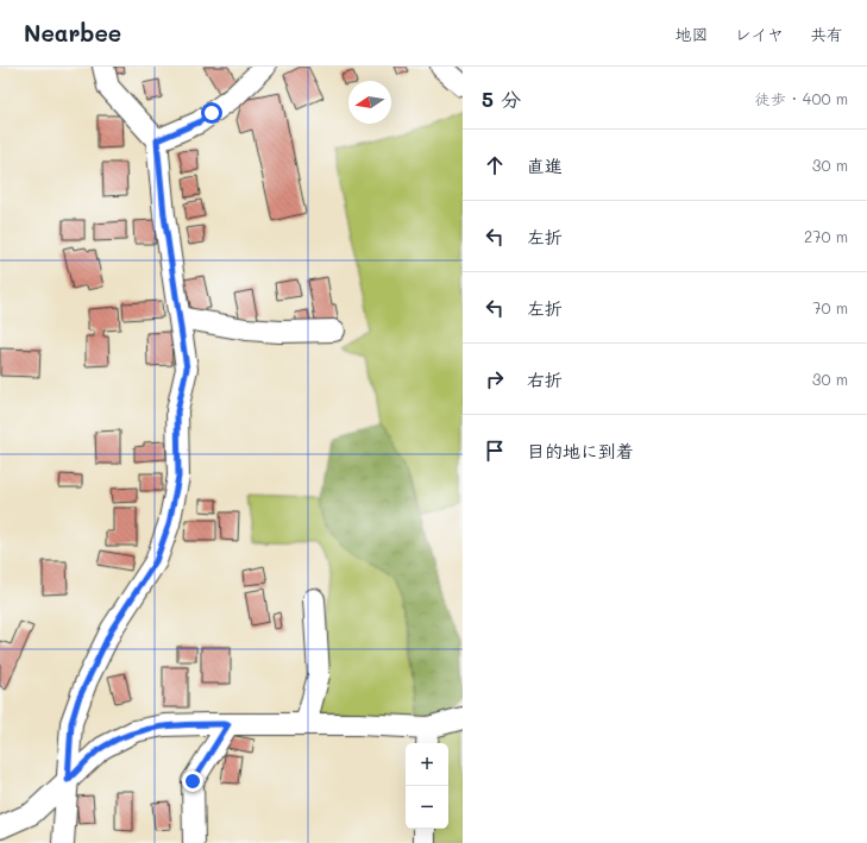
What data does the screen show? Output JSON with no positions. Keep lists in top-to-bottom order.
{
  "north": "left",
  "page": {
    "header": "Nearbee",
    "nav": ["地図", "レイヤ", "共有"],
    "heading": ["5 分", "徒歩 · 400 m"],
    "list": [
      ["直進", "30 m"],
      ["左折", "270 m"],
      ["左折", "70 m"],
      ["右折", "30 m"],
      "目的地に到着"
    ],
    "map_buttons": ["+", "−"]
  }
}
